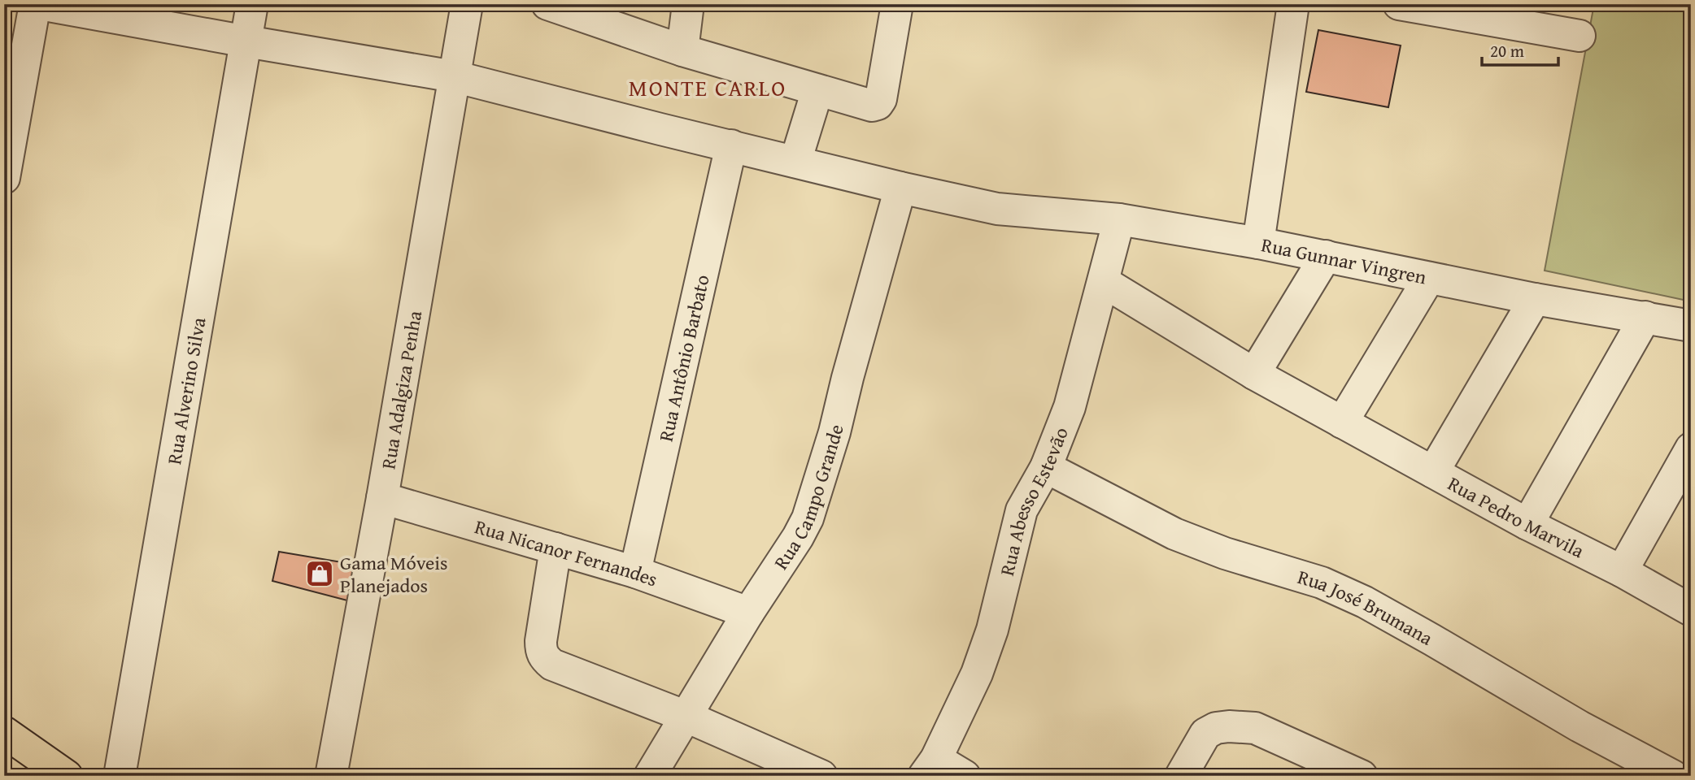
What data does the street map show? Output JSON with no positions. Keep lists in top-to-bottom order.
{
  "streets": {
    "street": [
      "Rua Gunnar Vingren",
      "Rua Antônio Barbato",
      "Rua Alverino Silva",
      "Rua Adalgiza Penha",
      "Rua Campo Grande",
      "Rua Abesso Estevão",
      "Rua Pedro Marvila",
      "Rua Nicanor Fernandes",
      "Rua José Brumana"
    ]
  },
  "crossings": [
    ["Rua Gunnar Vingren", "Rua Antônio Barbato"],
    ["Rua Gunnar Vingren", "Rua Alverino Silva"],
    ["Rua Gunnar Vingren", "Rua Adalgiza Penha"],
    ["Rua Gunnar Vingren", "Rua Campo Grande"],
    ["Rua Gunnar Vingren", "Rua Abesso Estevão"],
    ["Rua Antônio Barbato", "Rua Nicanor Fernandes"],
    ["Rua Adalgiza Penha", "Rua Nicanor Fernandes"],
    ["Rua Campo Grande", "Rua Nicanor Fernandes"],
    ["Rua Abesso Estevão", "Rua Pedro Marvila"],
    ["Rua Abesso Estevão", "Rua José Brumana"]
  ],
  "districts": ["MONTE CARLO"],
  "places": {
    "shop": ["Gama Móveis Planejados"]
  },
  "scale_bar": "20 m"
}
